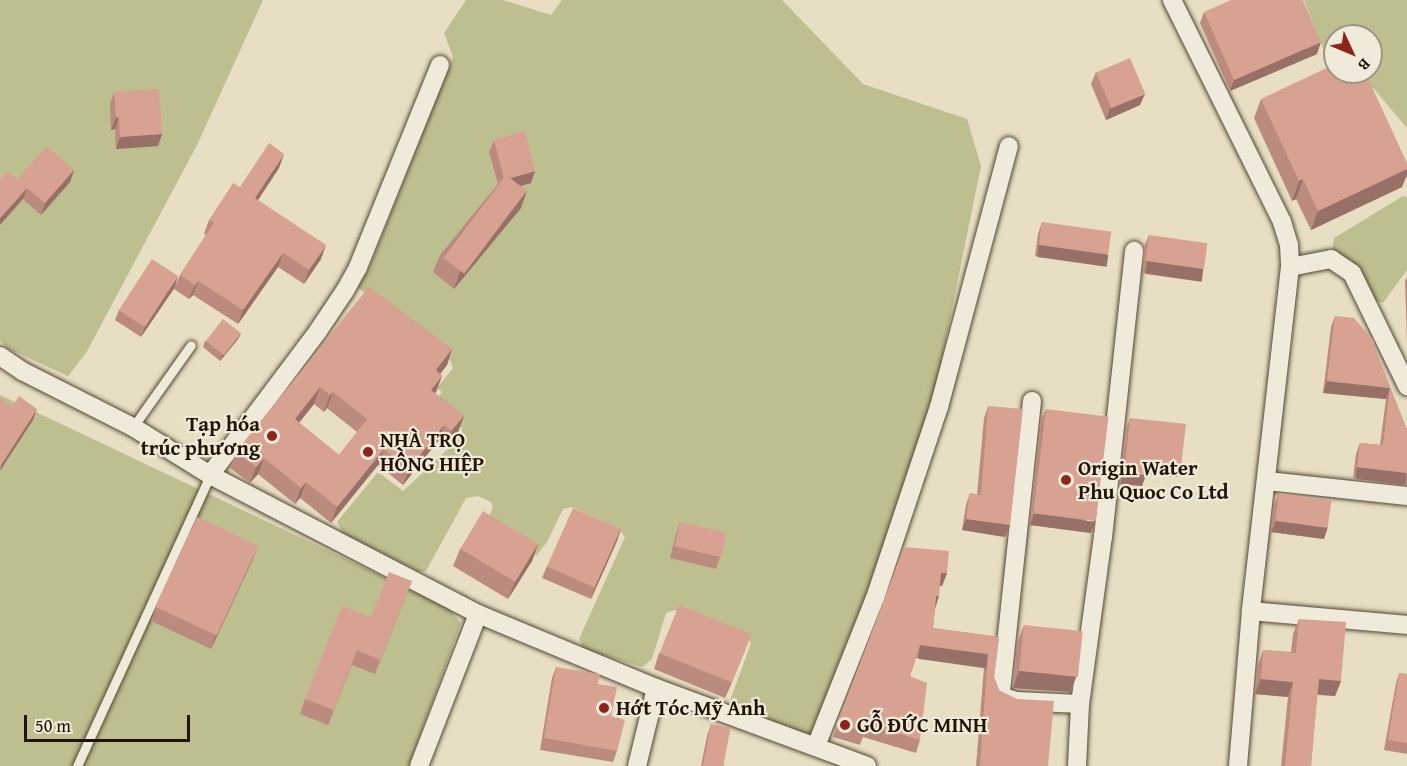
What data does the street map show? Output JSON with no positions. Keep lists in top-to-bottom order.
{
  "places": [
    "Tạp hóa trúc phương",
    "NHÀ TRỌ HỒNG HIỆP",
    "Origin Water Phu Quoc Co Ltd",
    "Hớt Tóc Mỹ Anh",
    "GỖ ĐỨC MINH"
  ],
  "scale_bar": "50 m",
  "north": "bottom right"
}
